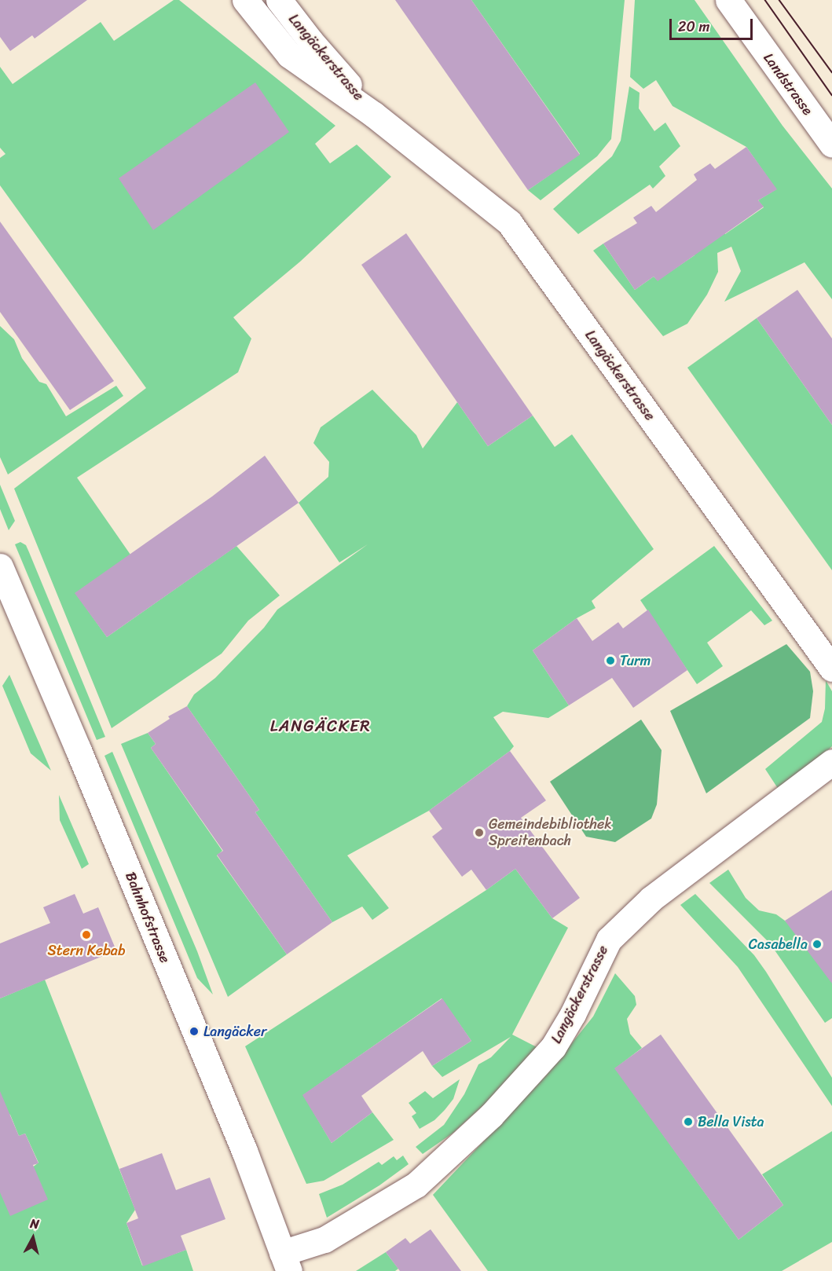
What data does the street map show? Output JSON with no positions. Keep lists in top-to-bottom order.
{
  "streets": {
    "street": ["Langäckerstrasse", "Landstrasse", "Bahnhofstrasse"]
  },
  "crossings": [
    ["Langäckerstrasse", "Bahnhofstrasse"]
  ],
  "districts": ["LANGÄCKER"],
  "places": [
    "Turm",
    "Gemeindebibliothek Spreitenbach",
    "Stern Kebab",
    "Casabella",
    "Langäcker",
    "Bella Vista"
  ],
  "scale_bar": "20 m",
  "north": "top"
}
